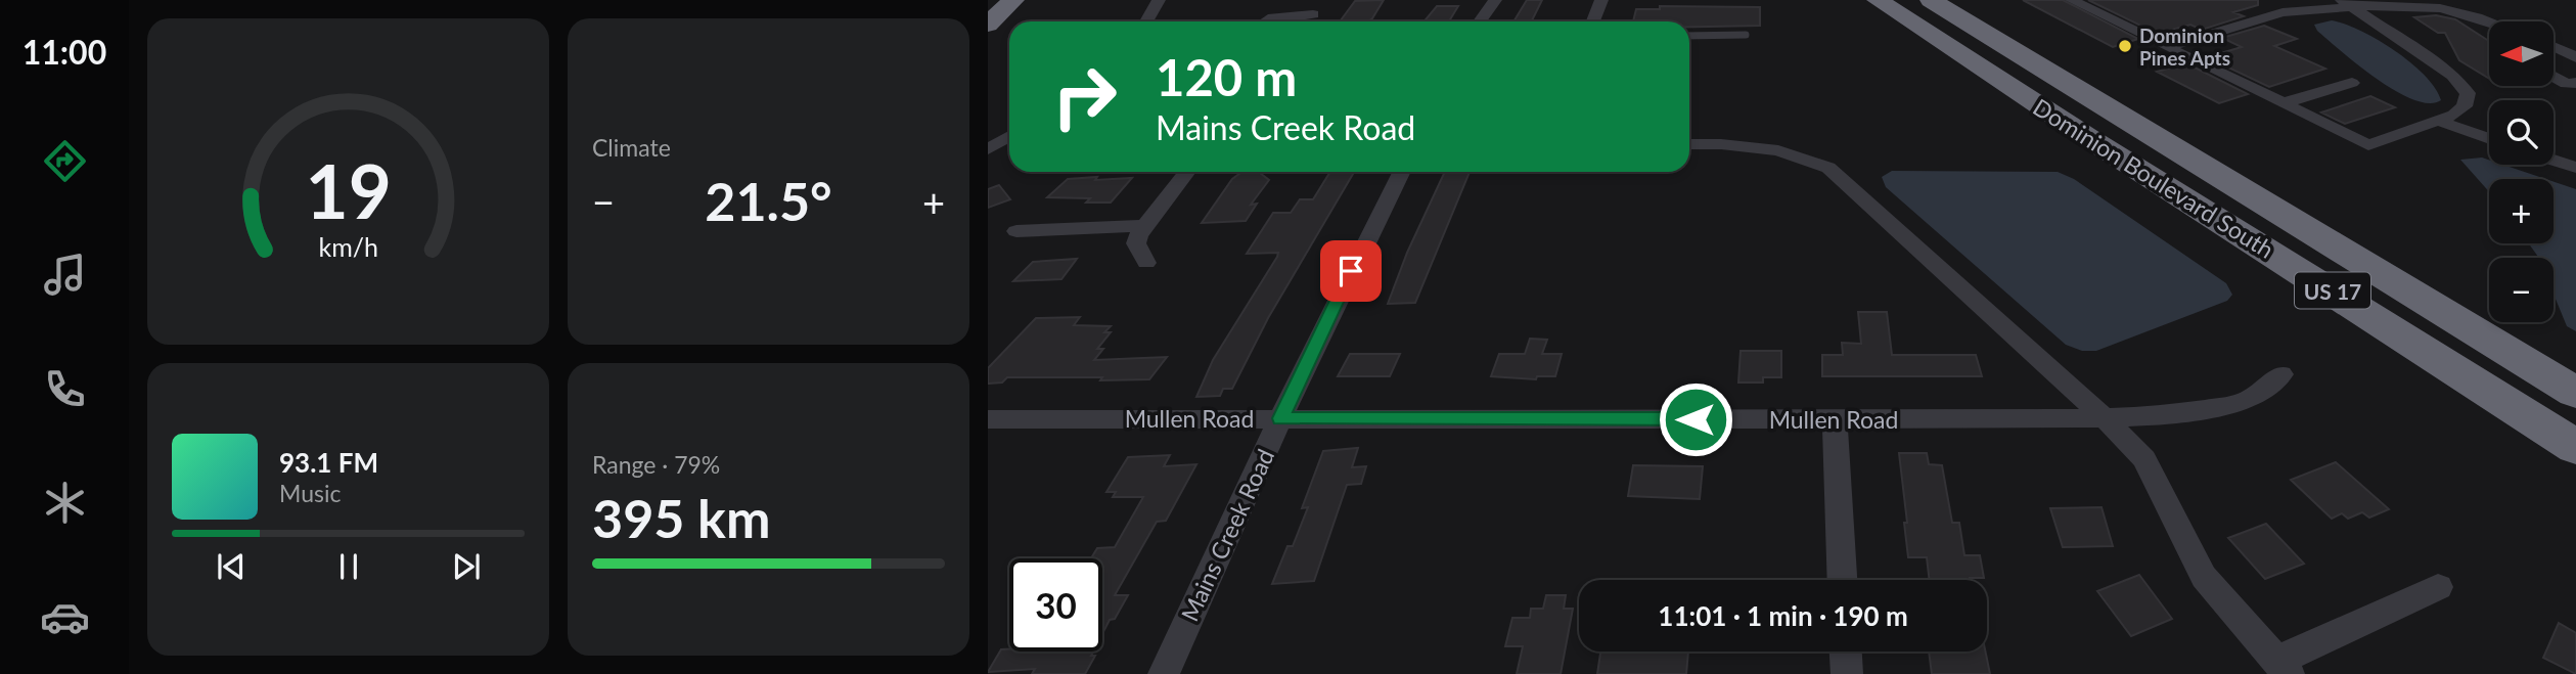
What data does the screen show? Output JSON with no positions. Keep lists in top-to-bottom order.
{
  "streets": {
    "highway": ["Dominion Boulevard South", "US 17"],
    "street": ["Mullen Road", "Mains Creek Road"]
  },
  "crossings": [
    ["Mullen Road", "Mains Creek Road"]
  ],
  "places": ["Dominion Pines Apts"],
  "north": "left",
  "page": {
    "tabs": "11:00",
    "tile": [
      "Climate",
      ["Range · 79%", "395 km"]
    ],
    "map_buttons": ["+", "−"],
    "turn": ["120 m", "Mains Creek Road"],
    "heat": ["−", "21.5°", "+"],
    "song": ["93.1 FM", "Music"],
    "limit": "30",
    "trip": "11:01 · 1 min · 190 m",
    "gauge": ["19", "km/h"]
  }
}
